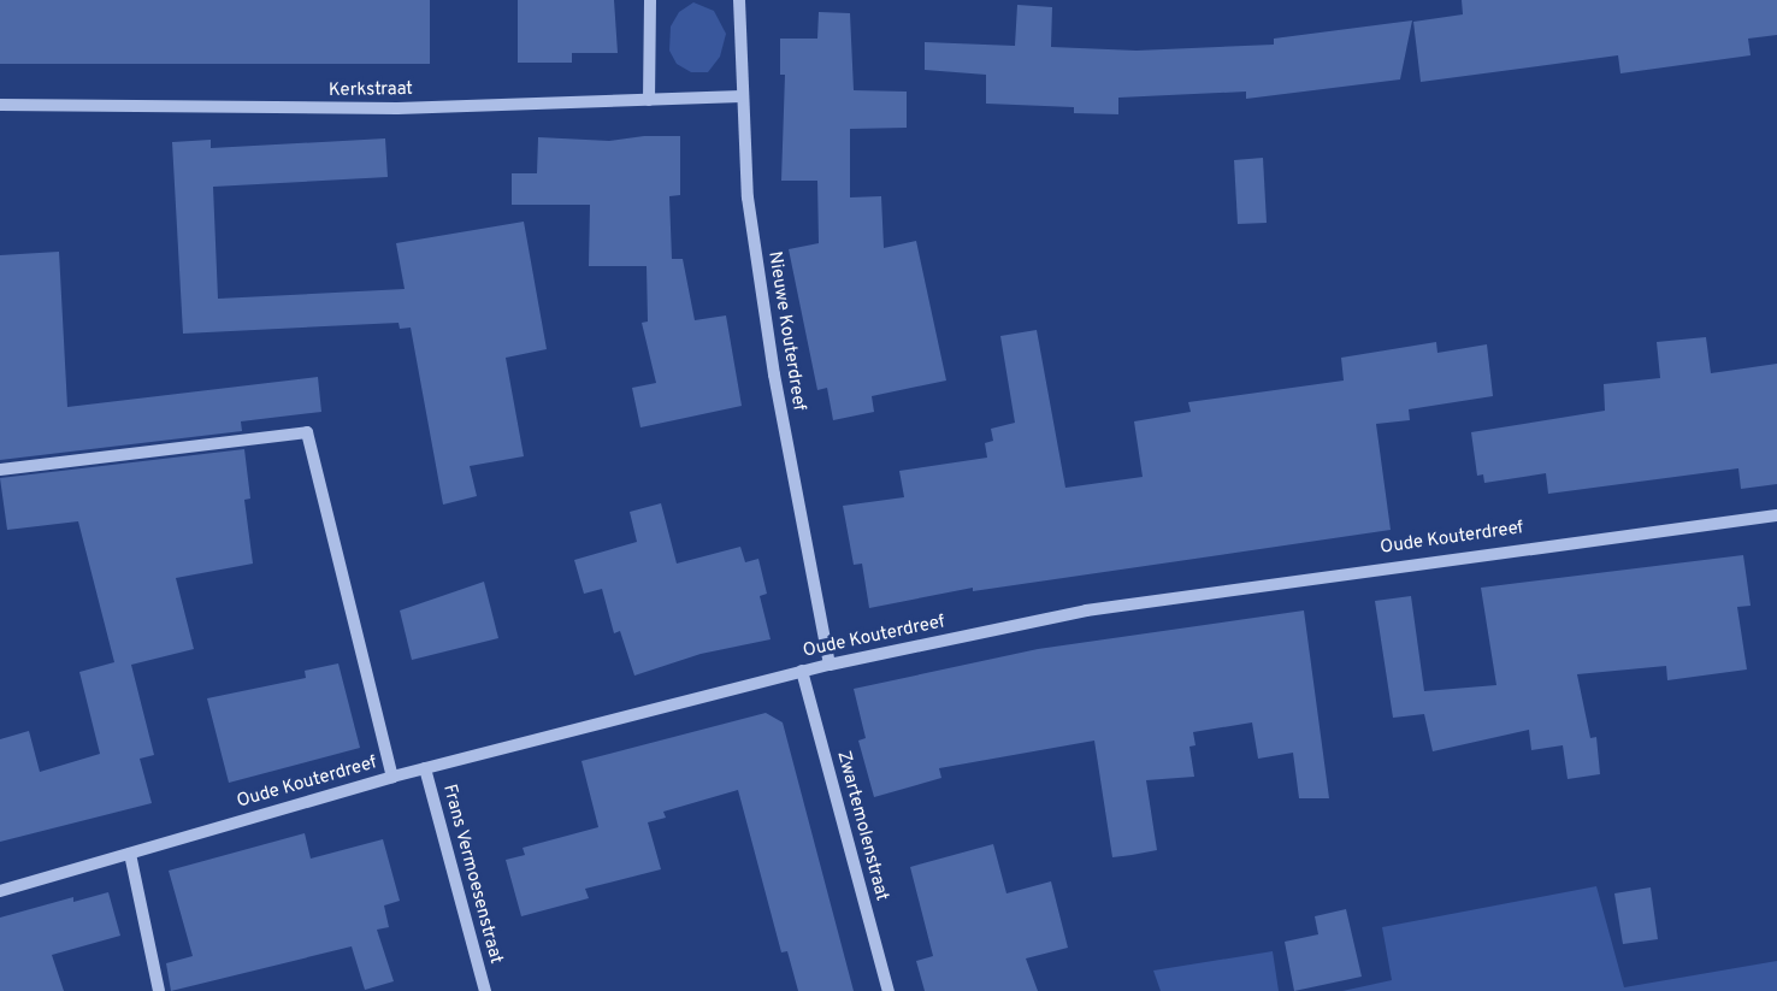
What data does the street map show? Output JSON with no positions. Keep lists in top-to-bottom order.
{
  "streets": {
    "street": [
      "Kerkstraat",
      "Nieuwe Kouterdreef",
      "Oude Kouterdreef",
      "Zwartemolenstraat",
      "Frans Vermoesenstraat"
    ]
  },
  "crossings": [
    ["Kerkstraat", "Nieuwe Kouterdreef"],
    ["Nieuwe Kouterdreef", "Oude Kouterdreef"],
    ["Oude Kouterdreef", "Zwartemolenstraat"],
    ["Oude Kouterdreef", "Frans Vermoesenstraat"]
  ]
}
